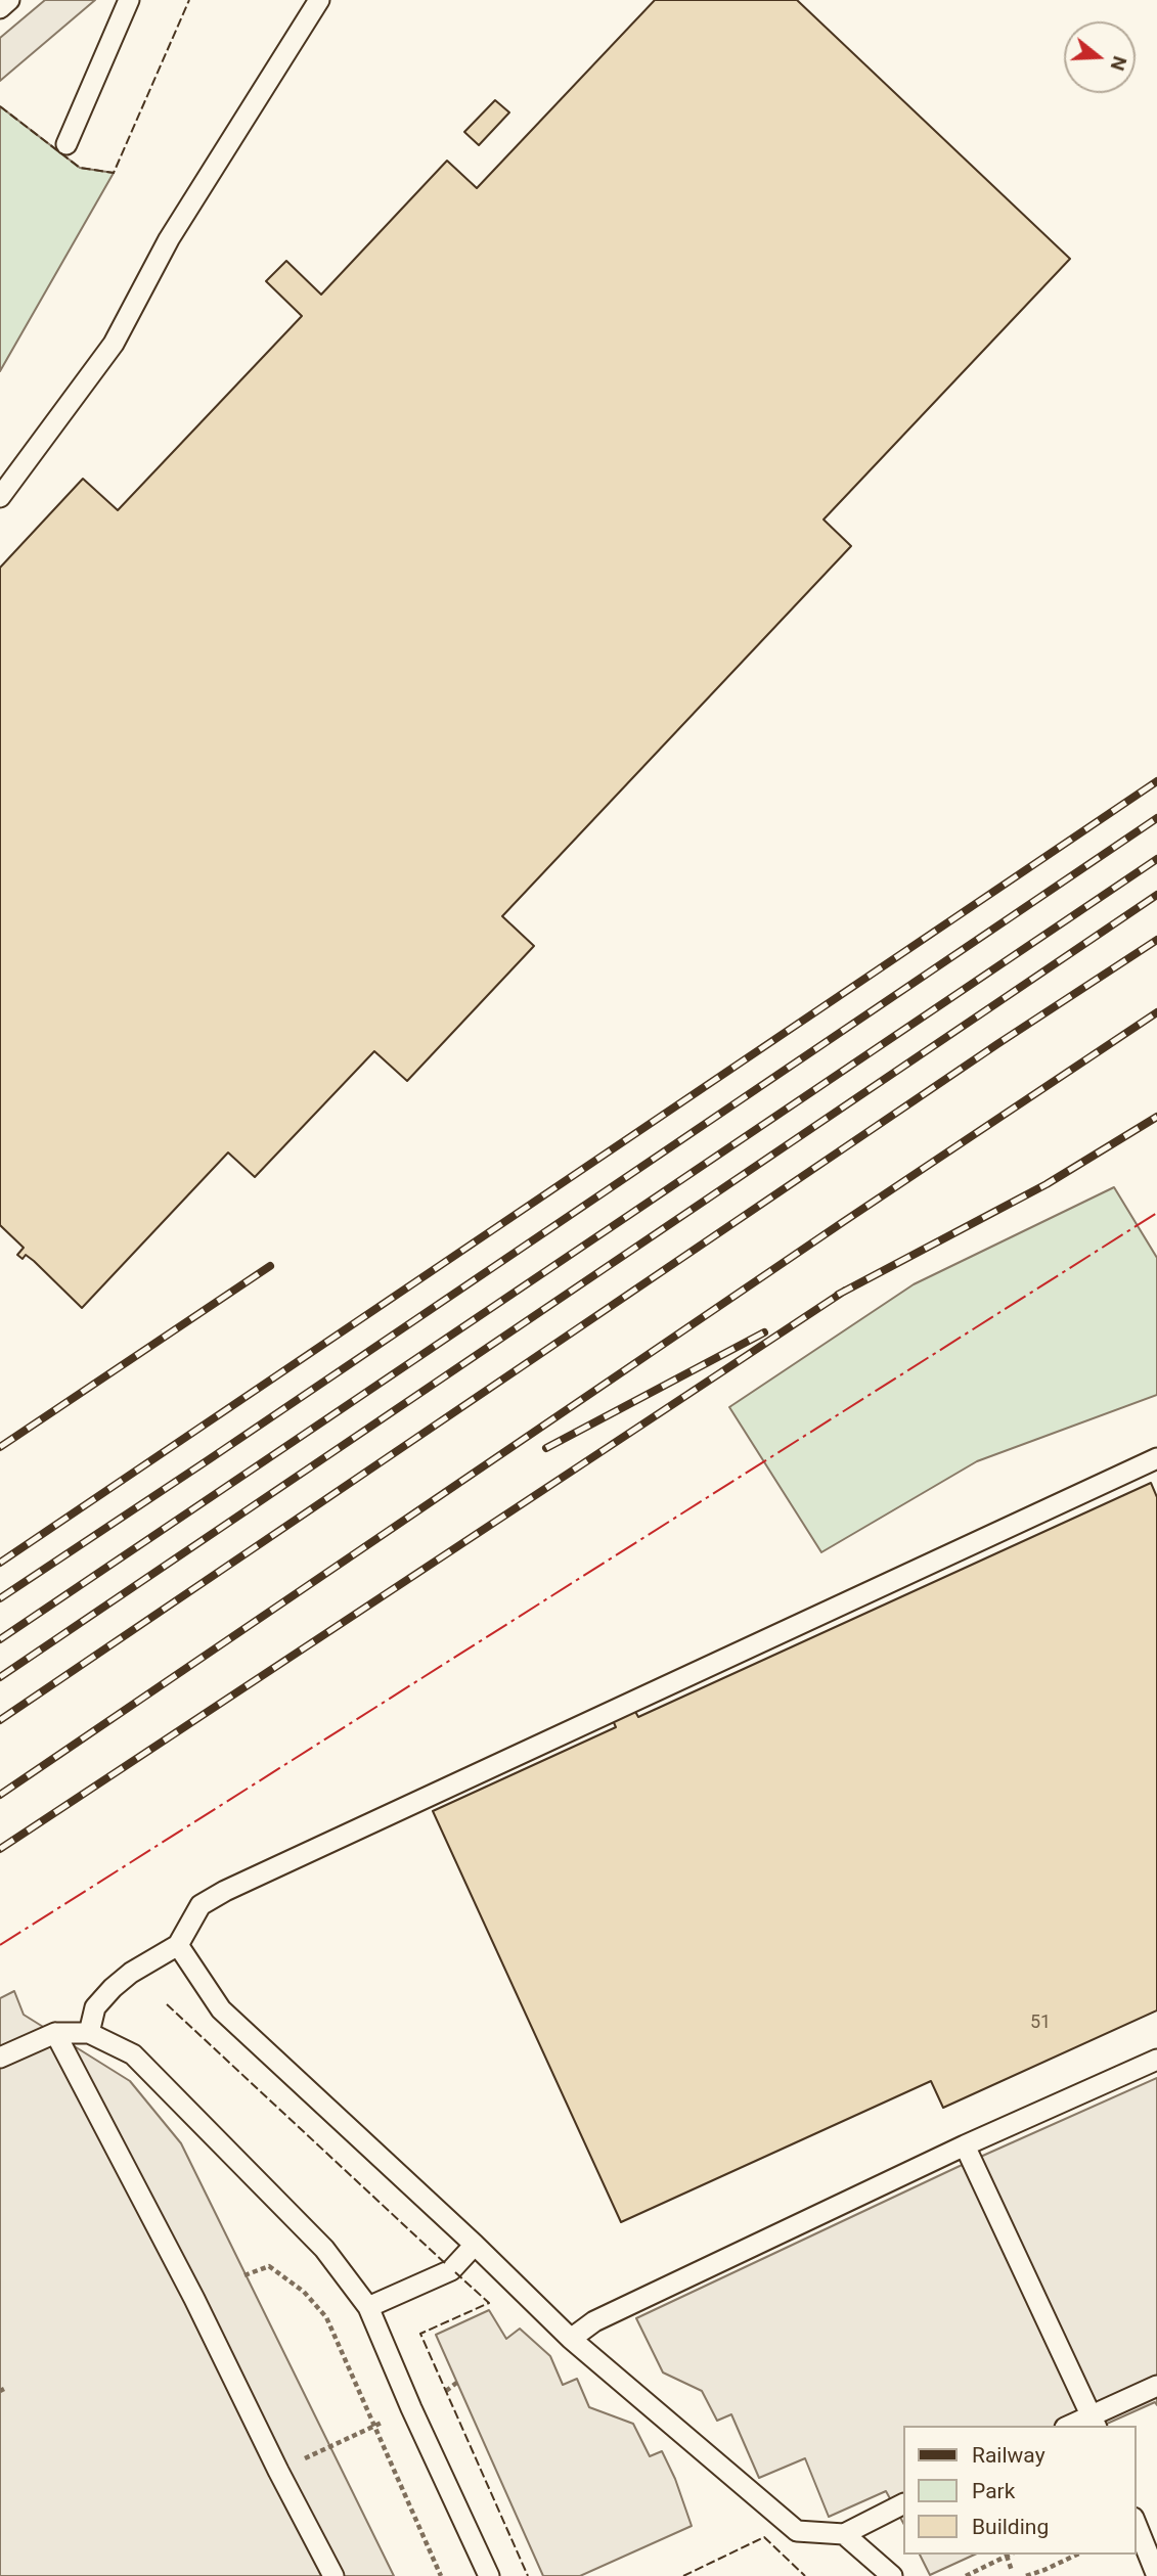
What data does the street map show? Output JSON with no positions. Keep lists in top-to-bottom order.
{
  "house_numbers": ["51"],
  "legend": ["Railway", "Park", "Building"],
  "north": "right"
}
